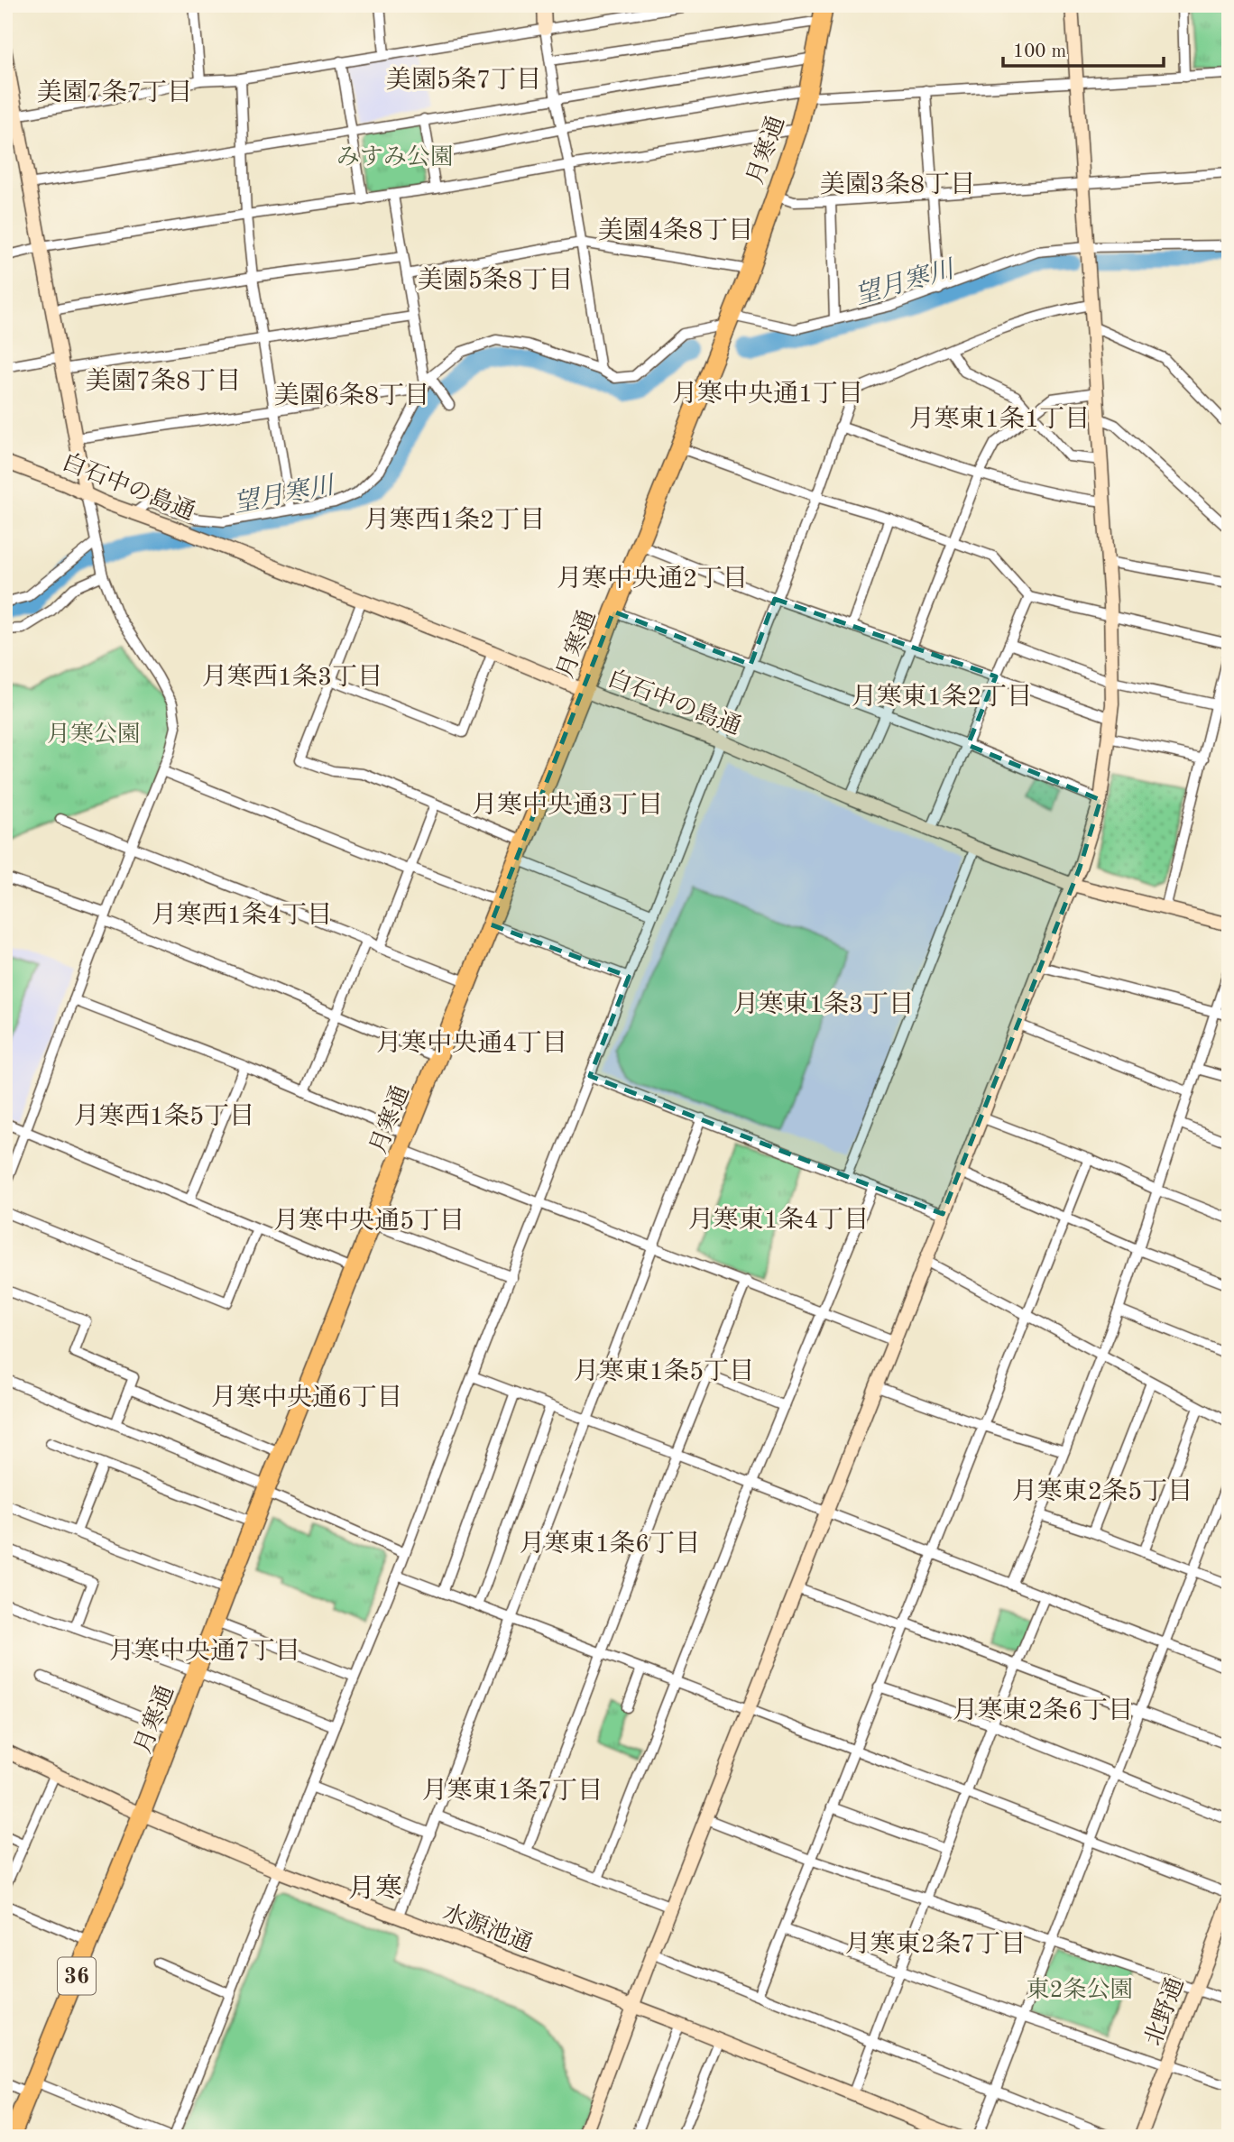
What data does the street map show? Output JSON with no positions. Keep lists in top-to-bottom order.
{
  "streets": {
    "highway": ["月寒通", "36"],
    "street": ["白石中の島通", "水源池通", "北野通"]
  },
  "crossings": [
    ["月寒通", "白石中の島通"],
    ["月寒通", "水源池通"]
  ],
  "districts": [
    "美園5条7丁目",
    "美園7条7丁目",
    "美園3条8丁目",
    "美園4条8丁目",
    "美園5条8丁目",
    "美園7条8丁目",
    "月寒中央通1丁目",
    "美園6条8丁目",
    "月寒東1条1丁目",
    "月寒西1条2丁目",
    "月寒中央通2丁目",
    "月寒西1条3丁目",
    "月寒東1条2丁目",
    "月寒中央通3丁目",
    "月寒西1条4丁目",
    "月寒東1条3丁目",
    "月寒中央通4丁目",
    "月寒西1条5丁目",
    "月寒東1条4丁目",
    "月寒中央通5丁目",
    "月寒東1条5丁目",
    "月寒中央通6丁目",
    "月寒東2条5丁目",
    "月寒東1条6丁目",
    "月寒中央通7丁目",
    "月寒東2条6丁目",
    "月寒東1条7丁目",
    "月寒",
    "月寒東2条7丁目"
  ],
  "water": ["望月寒川"],
  "parks": ["みすみ公園", "月寒公園", "東2条公園"],
  "scale_bar": "100 m"
}
